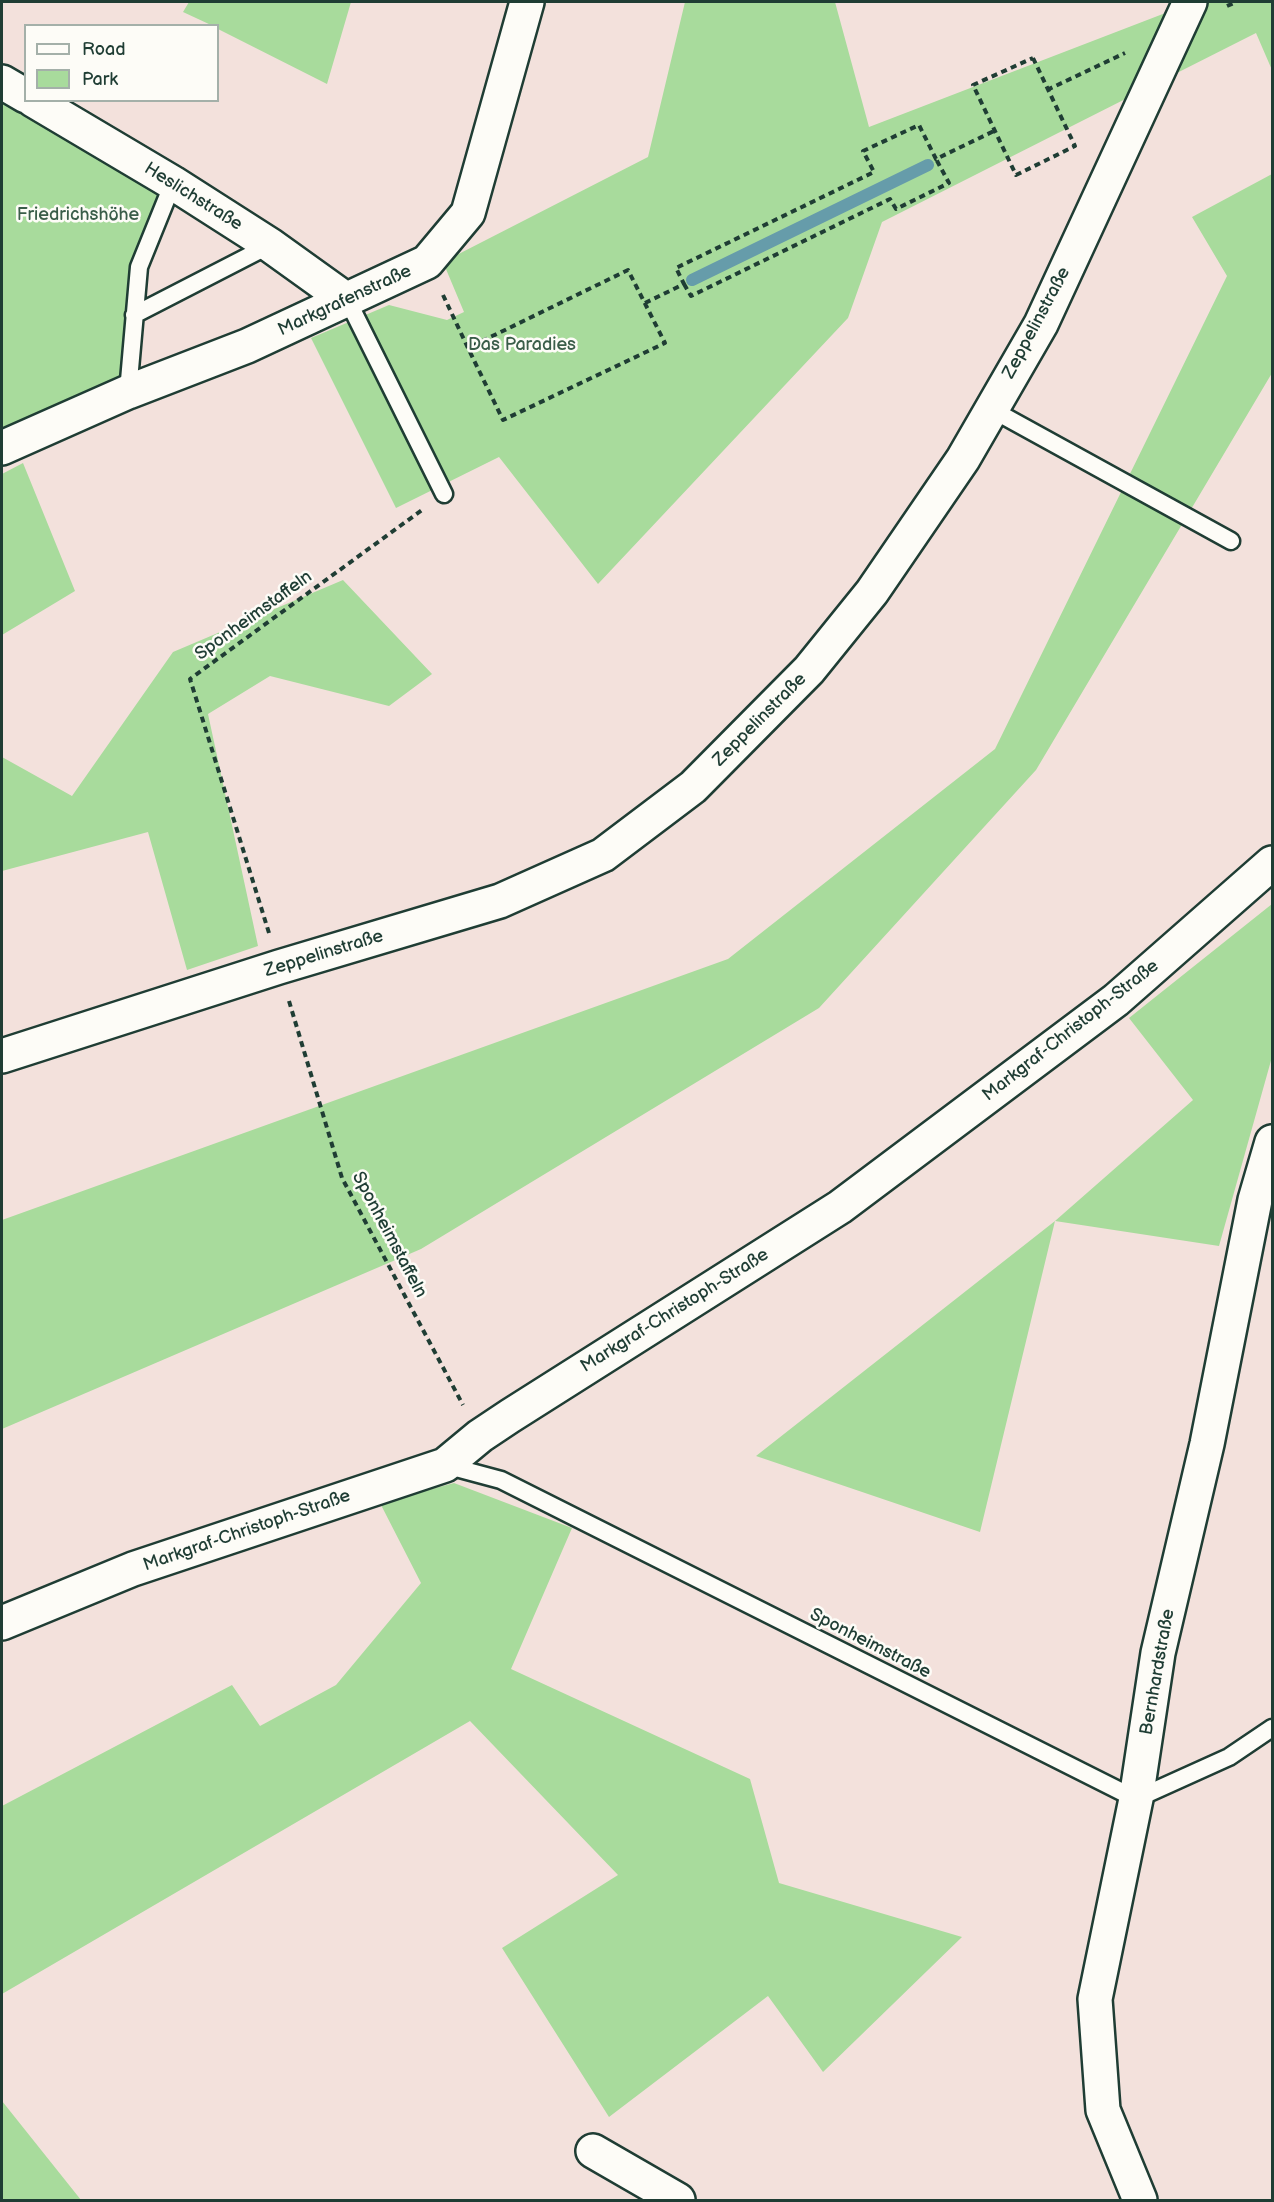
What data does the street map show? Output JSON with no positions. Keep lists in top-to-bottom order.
{
  "streets": {
    "street": [
      "Heslichstraße",
      "Markgrafenstraße",
      "Zeppelinstraße",
      "Markgraf-Christoph-Straße",
      "Bernhardstraße"
    ],
    "lane": ["Sponheimstraße"],
    "path": ["Sponheimstaffeln"]
  },
  "crossings": [
    ["Heslichstraße", "Markgrafenstraße"],
    ["Zeppelinstraße", "Sponheimstaffeln"],
    ["Sponheimstaffeln", "Markgraf-Christoph-Straße"],
    ["Markgraf-Christoph-Straße", "Sponheimstraße"],
    ["Sponheimstraße", "Bernhardstraße"]
  ],
  "parks": ["Friedrichshöhe", "Das Paradies"],
  "legend": ["Road", "Park"]
}
